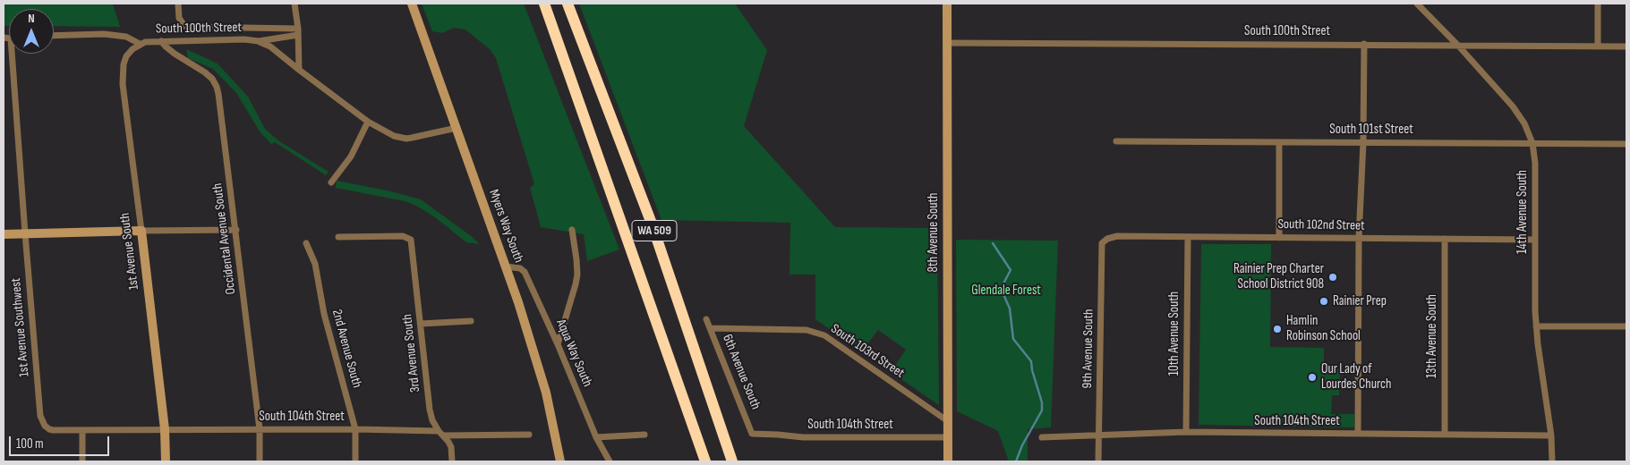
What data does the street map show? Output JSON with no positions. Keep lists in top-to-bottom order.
{
  "streets": {
    "highway": ["WA 509"],
    "street": [
      "South 100th Street",
      "South 101st Street",
      "14th Avenue South",
      "South 102nd Street",
      "Myers Way South",
      "8th Avenue South",
      "Occidental Avenue South",
      "1st Avenue South",
      "1st Avenue Southwest",
      "10th Avenue South",
      "13th Avenue South",
      "2nd Avenue South",
      "9th Avenue South",
      "South 103rd Street",
      "3rd Avenue South",
      "Aqua Way South",
      "6th Avenue South",
      "South 104th Street"
    ]
  },
  "crossings": [
    ["South 100th Street", "14th Avenue South"],
    ["South 100th Street", "8th Avenue South"],
    ["South 100th Street", "Occidental Avenue South"],
    ["South 100th Street", "1st Avenue South"],
    ["South 101st Street", "14th Avenue South"],
    ["14th Avenue South", "South 102nd Street"],
    ["14th Avenue South", "South 104th Street"],
    ["South 102nd Street", "10th Avenue South"],
    ["South 102nd Street", "13th Avenue South"],
    ["South 102nd Street", "9th Avenue South"],
    ["Myers Way South", "Aqua Way South"],
    ["8th Avenue South", "South 103rd Street"],
    ["8th Avenue South", "South 104th Street"],
    ["Occidental Avenue South", "South 104th Street"],
    ["1st Avenue South", "South 104th Street"],
    ["1st Avenue Southwest", "South 104th Street"],
    ["10th Avenue South", "South 104th Street"],
    ["13th Avenue South", "South 104th Street"],
    ["2nd Avenue South", "South 104th Street"],
    ["9th Avenue South", "South 104th Street"],
    ["South 103rd Street", "6th Avenue South"],
    ["3rd Avenue South", "South 104th Street"],
    ["6th Avenue South", "South 104th Street"]
  ],
  "parks": ["Glendale Forest"],
  "places": [
    "Rainier Prep Charter School District 908",
    "Rainier Prep",
    "Hamlin Robinson School",
    "Our Lady of Lourdes Church"
  ],
  "scale_bar": "100 m",
  "north": "top"
}
